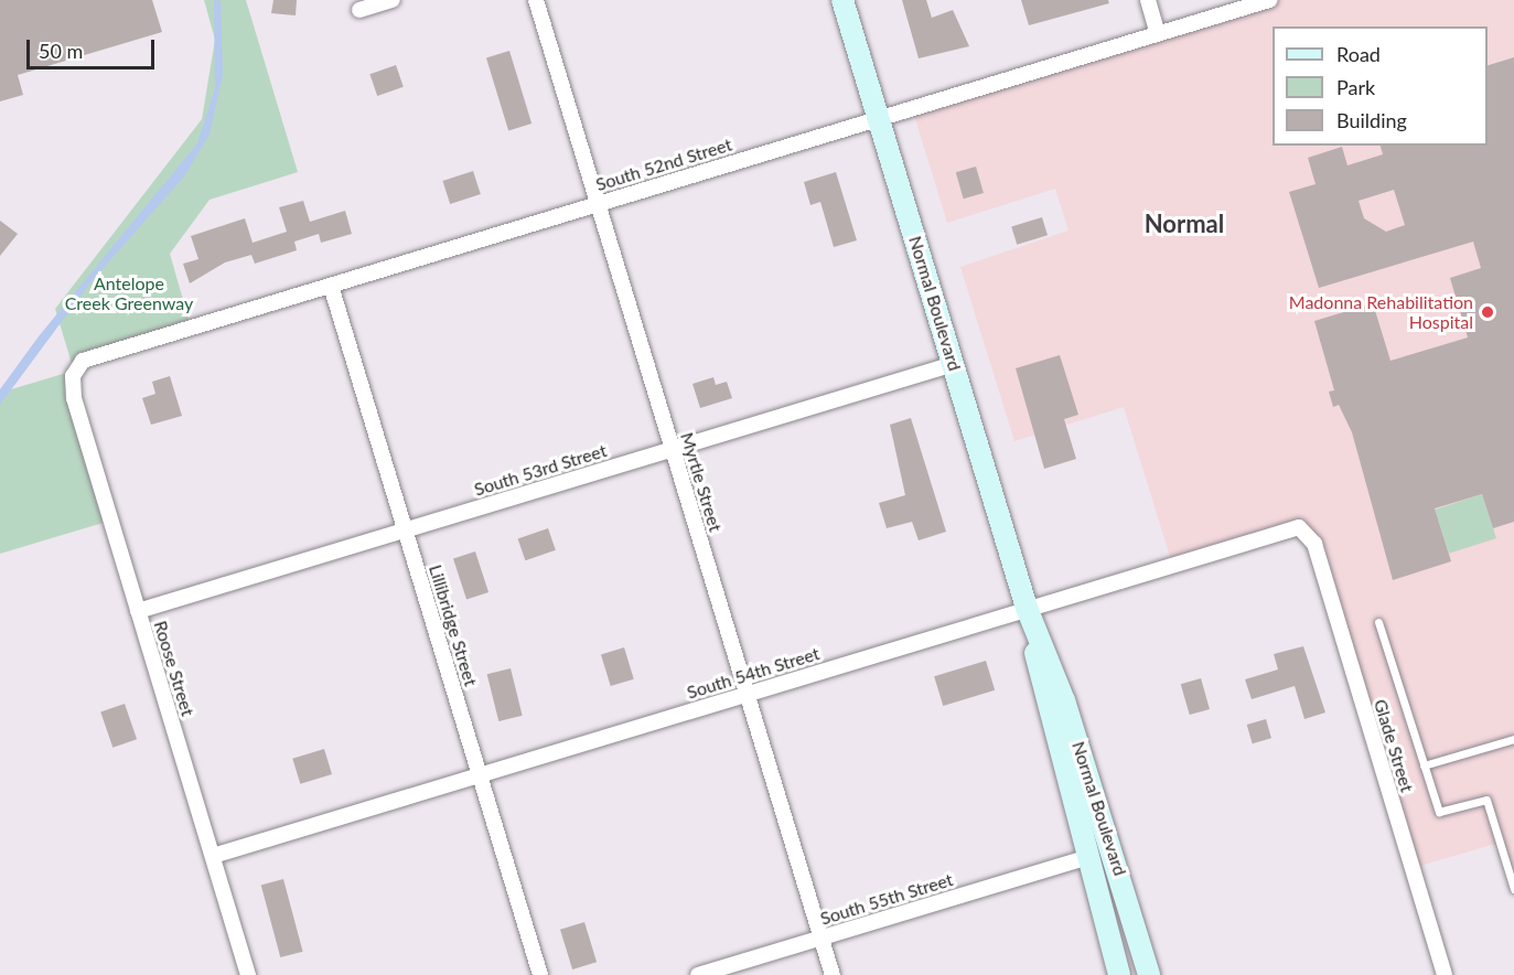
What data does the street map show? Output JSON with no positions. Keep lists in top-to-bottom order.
{
  "streets": {
    "main road": ["Normal Boulevard"],
    "street": [
      "South 52nd Street",
      "South 53rd Street",
      "Myrtle Street",
      "Lillibridge Street",
      "Roose Street",
      "South 54th Street",
      "Glade Street",
      "South 55th Street"
    ]
  },
  "crossings": [
    ["South 52nd Street", "Normal Boulevard"],
    ["South 52nd Street", "Myrtle Street"],
    ["South 52nd Street", "Lillibridge Street"],
    ["South 52nd Street", "Roose Street"],
    ["Normal Boulevard", "South 53rd Street"],
    ["Normal Boulevard", "South 54th Street"],
    ["Normal Boulevard", "South 55th Street"],
    ["South 53rd Street", "Myrtle Street"],
    ["South 53rd Street", "Lillibridge Street"],
    ["South 53rd Street", "Roose Street"],
    ["Myrtle Street", "South 54th Street"],
    ["Myrtle Street", "South 55th Street"],
    ["Lillibridge Street", "South 54th Street"],
    ["Roose Street", "South 54th Street"],
    ["South 54th Street", "Glade Street"]
  ],
  "districts": ["Normal"],
  "parks": ["Antelope Creek Greenway"],
  "places": ["Madonna Rehabilitation Hospital"],
  "legend": ["Road", "Park", "Building"],
  "scale_bar": "50 m"
}
